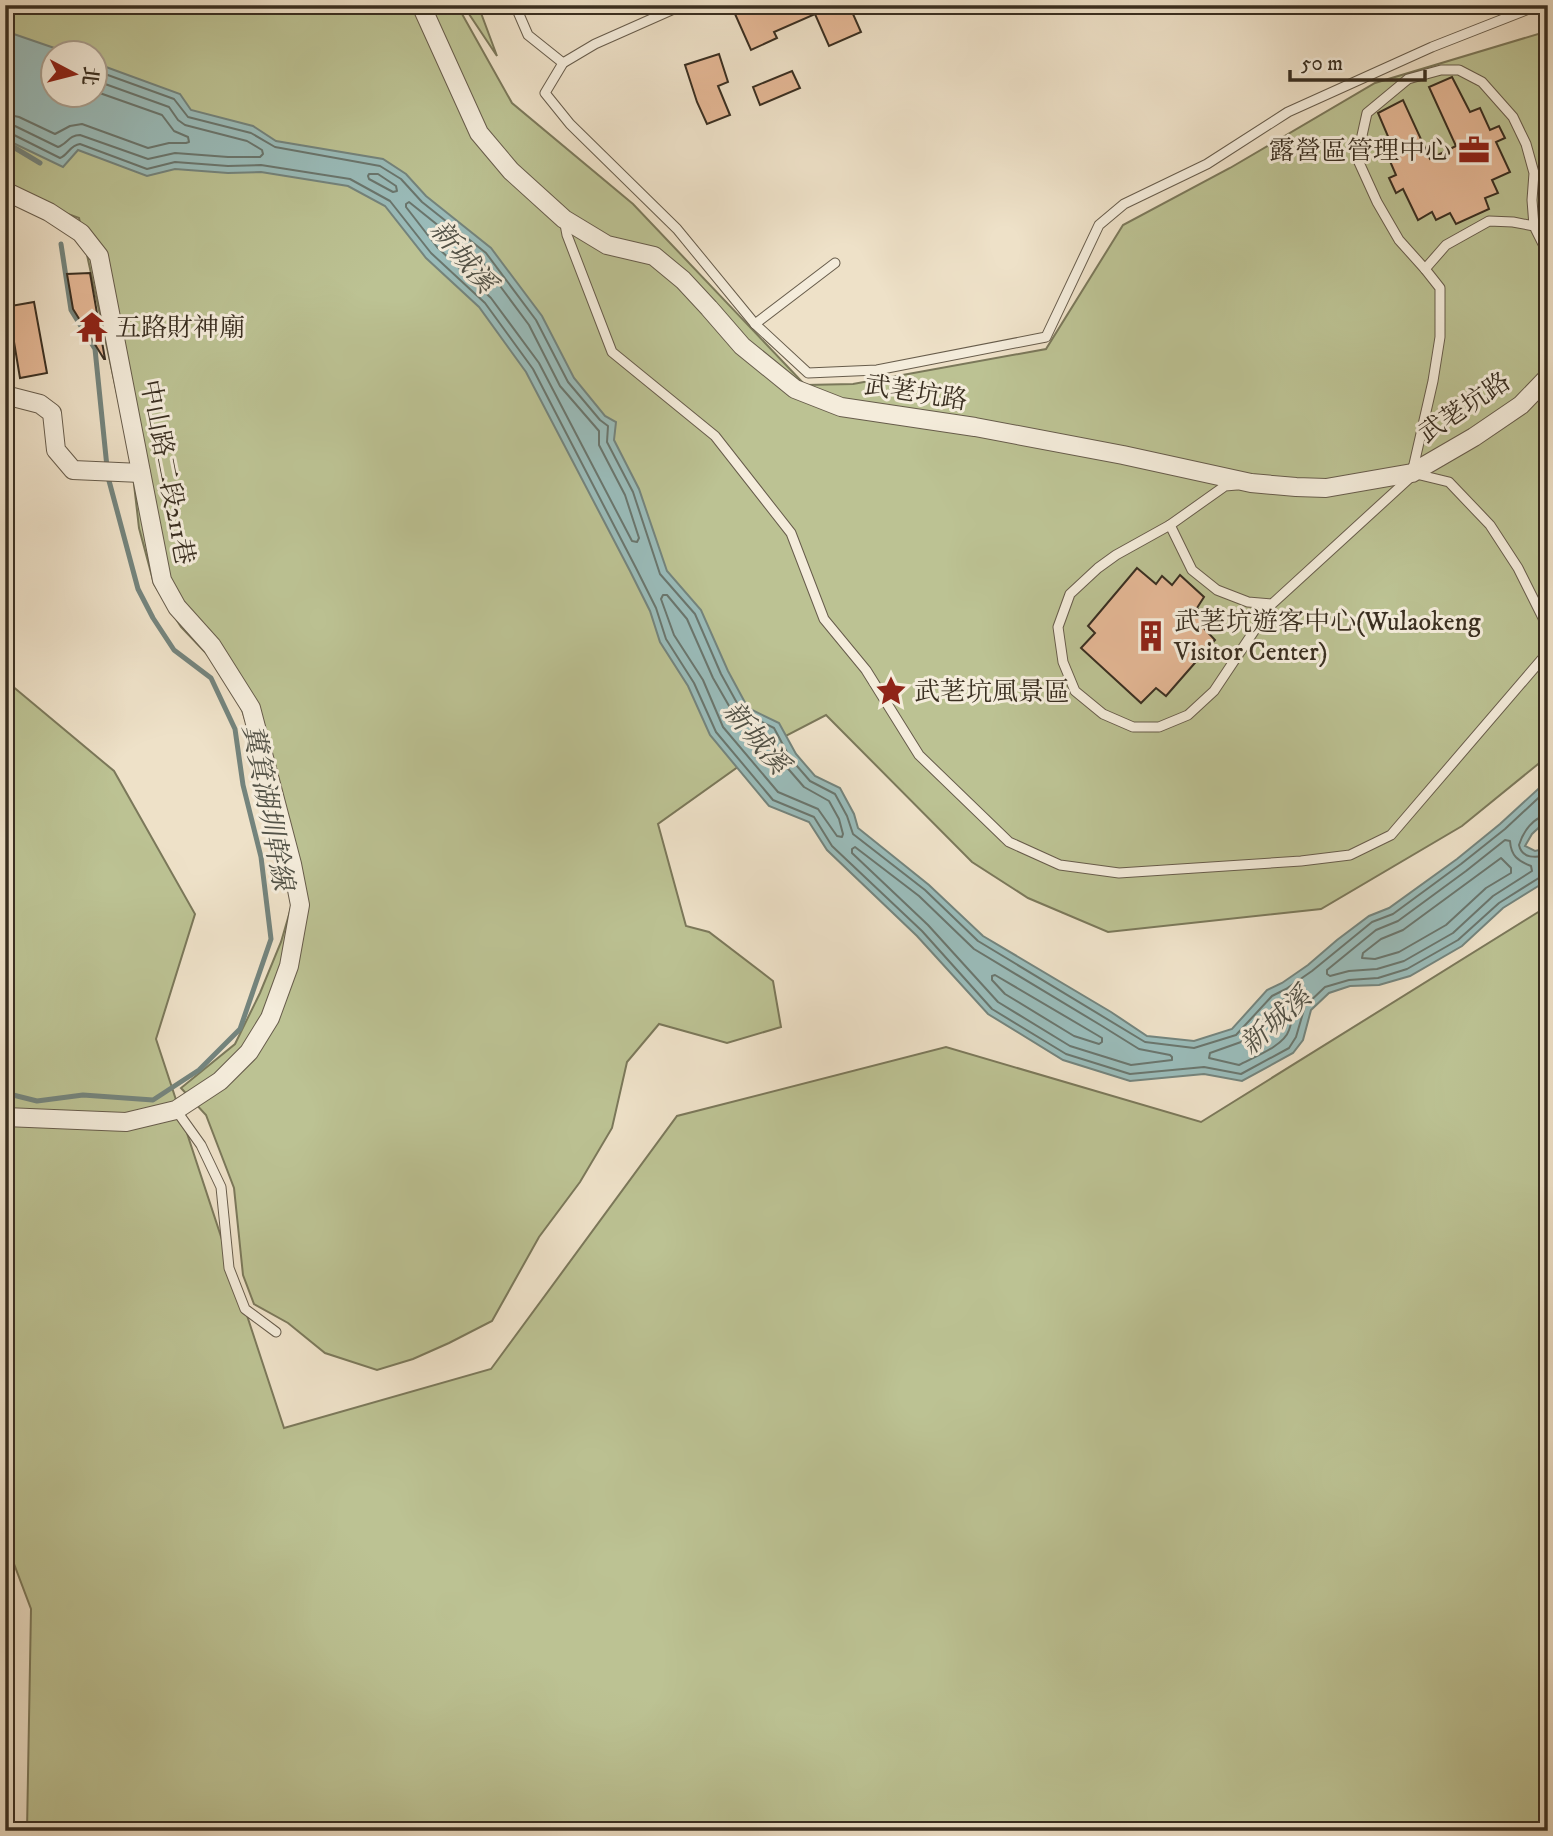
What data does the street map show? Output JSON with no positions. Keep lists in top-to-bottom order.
{
  "streets": {
    "street": ["武荖坑路", "中山路二段211巷"]
  },
  "water": ["新城溪", "糞箕湖圳幹線"],
  "places": {
    "office": ["露營區管理中心"],
    "temple": ["五路財神廟"],
    "building": ["武荖坑遊客中心(Wulaokeng Visitor Center)"],
    "place": ["武荖坑風景區"]
  },
  "scale_bar": "50 m",
  "north": "right"
}
